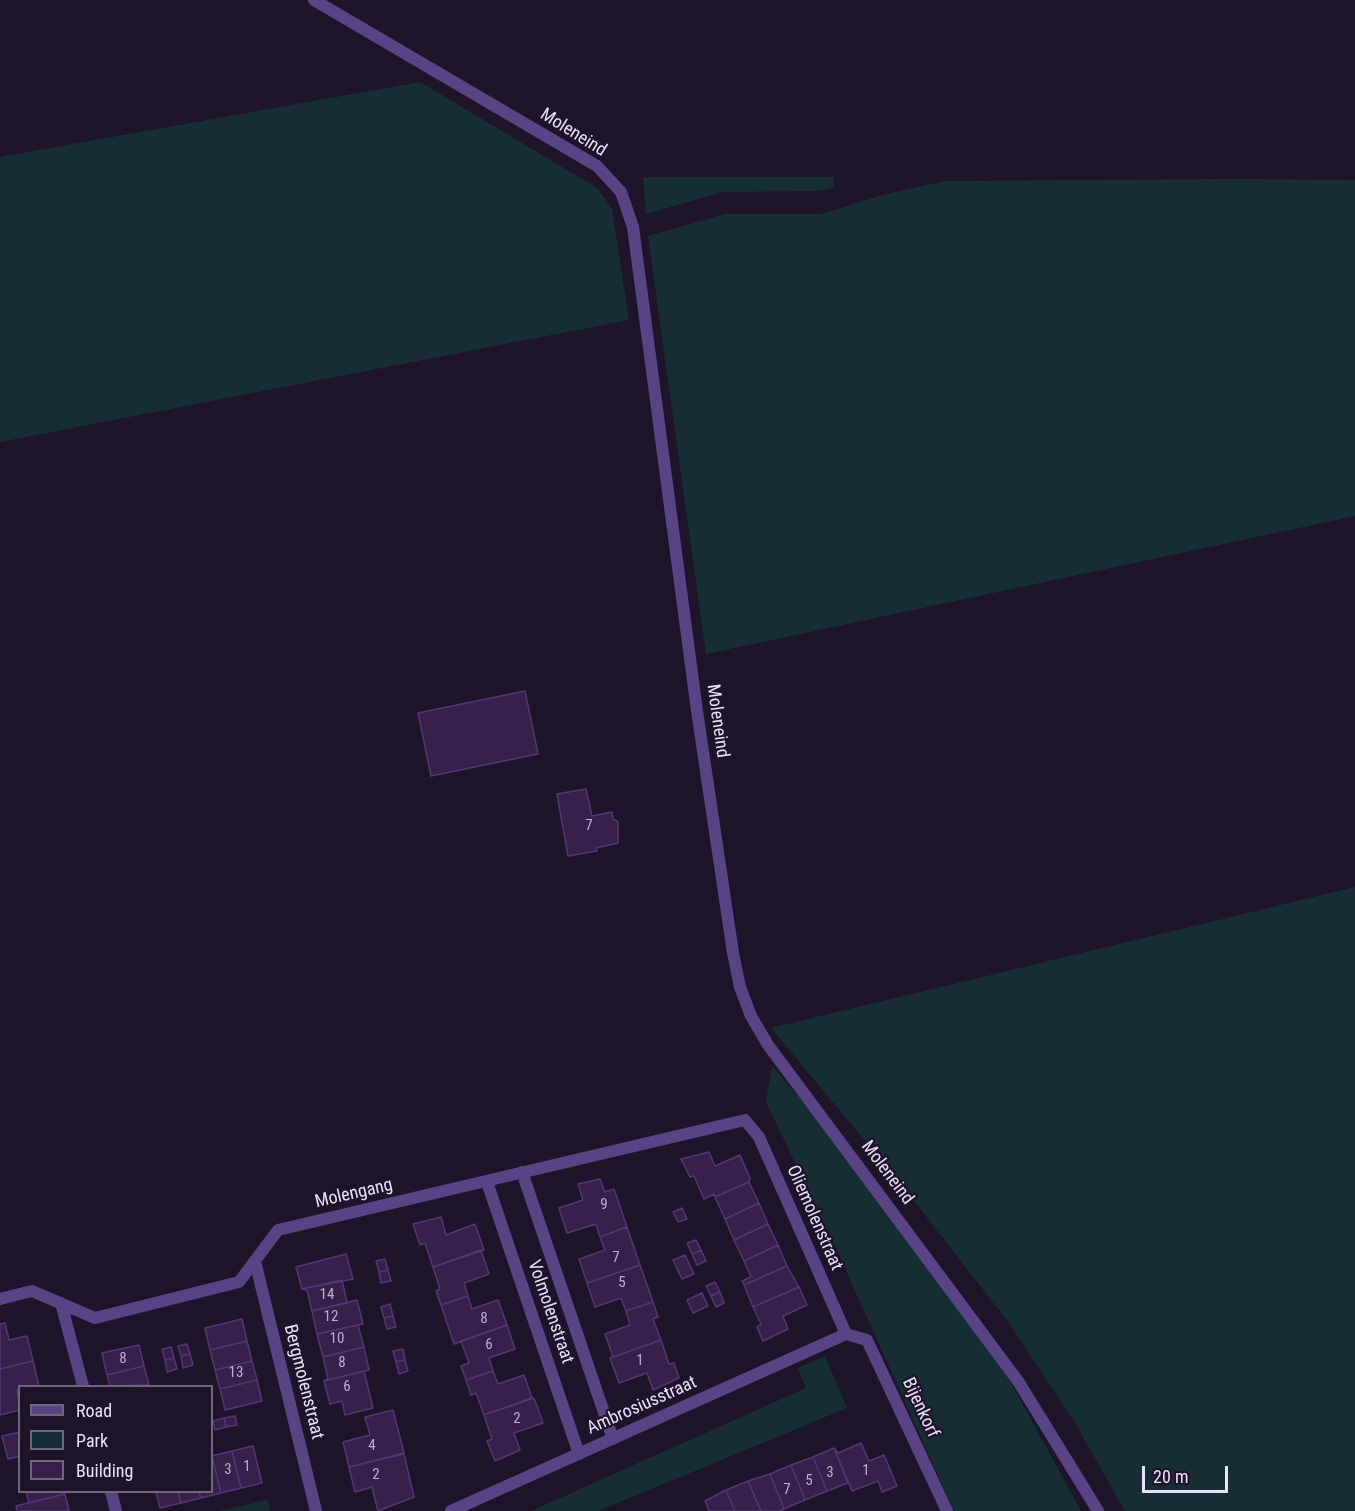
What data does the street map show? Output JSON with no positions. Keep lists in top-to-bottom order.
{
  "streets": {
    "street": [
      "Moleneind",
      "Molengang",
      "Oliemolenstraat",
      "Volmolenstraat",
      "Bergmolenstraat",
      "Ambrosiusstraat",
      "Bijenkorf"
    ]
  },
  "crossings": [
    ["Molengang", "Oliemolenstraat"],
    ["Molengang", "Volmolenstraat"],
    ["Molengang", "Bergmolenstraat"],
    ["Oliemolenstraat", "Ambrosiusstraat"],
    ["Oliemolenstraat", "Bijenkorf"],
    ["Volmolenstraat", "Ambrosiusstraat"],
    ["Ambrosiusstraat", "Bijenkorf"]
  ],
  "house_numbers": [
    "7",
    "9",
    "7",
    "5",
    "14",
    "12",
    "8",
    "10",
    "6",
    "8",
    "1",
    "8",
    "13",
    "6",
    "2",
    "4",
    "1",
    "3",
    "1",
    "3",
    "2",
    "5",
    "7"
  ],
  "legend": ["Road", "Park", "Building"],
  "scale_bar": "20 m"
}
